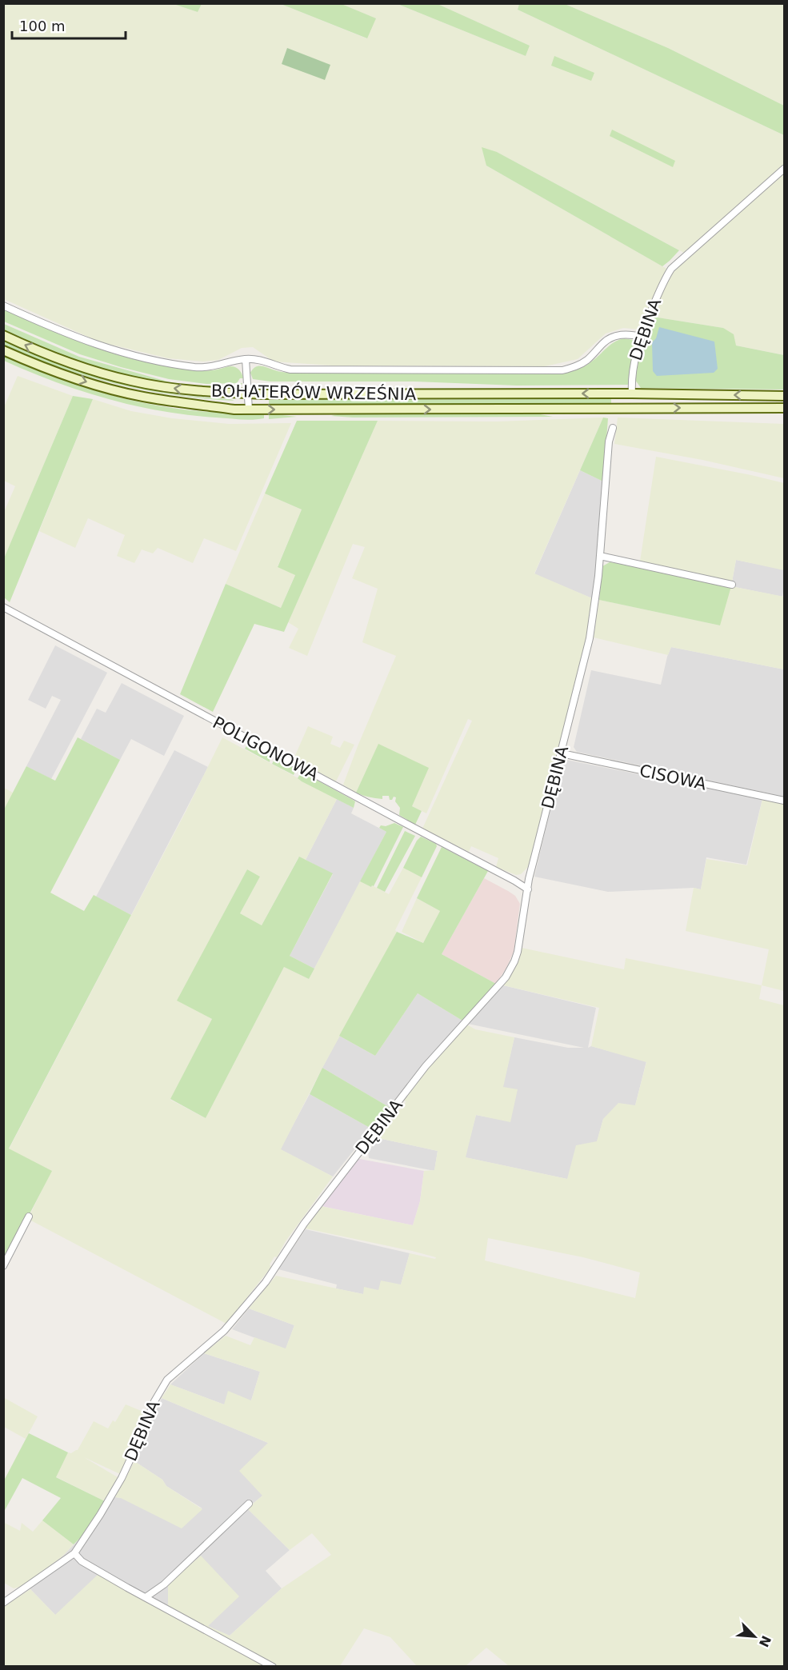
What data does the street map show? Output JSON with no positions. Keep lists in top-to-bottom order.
{
  "streets": {
    "main road": ["BOHATERÓW WRZEŚNIA"],
    "street": ["DĘBINA", "POLIGONOWA", "CISOWA"]
  },
  "crossings": [
    ["DĘBINA", "BOHATERÓW WRZEŚNIA"],
    ["DĘBINA", "POLIGONOWA"],
    ["DĘBINA", "CISOWA"]
  ],
  "scale_bar": "100 m",
  "north": "bottom right"
}
